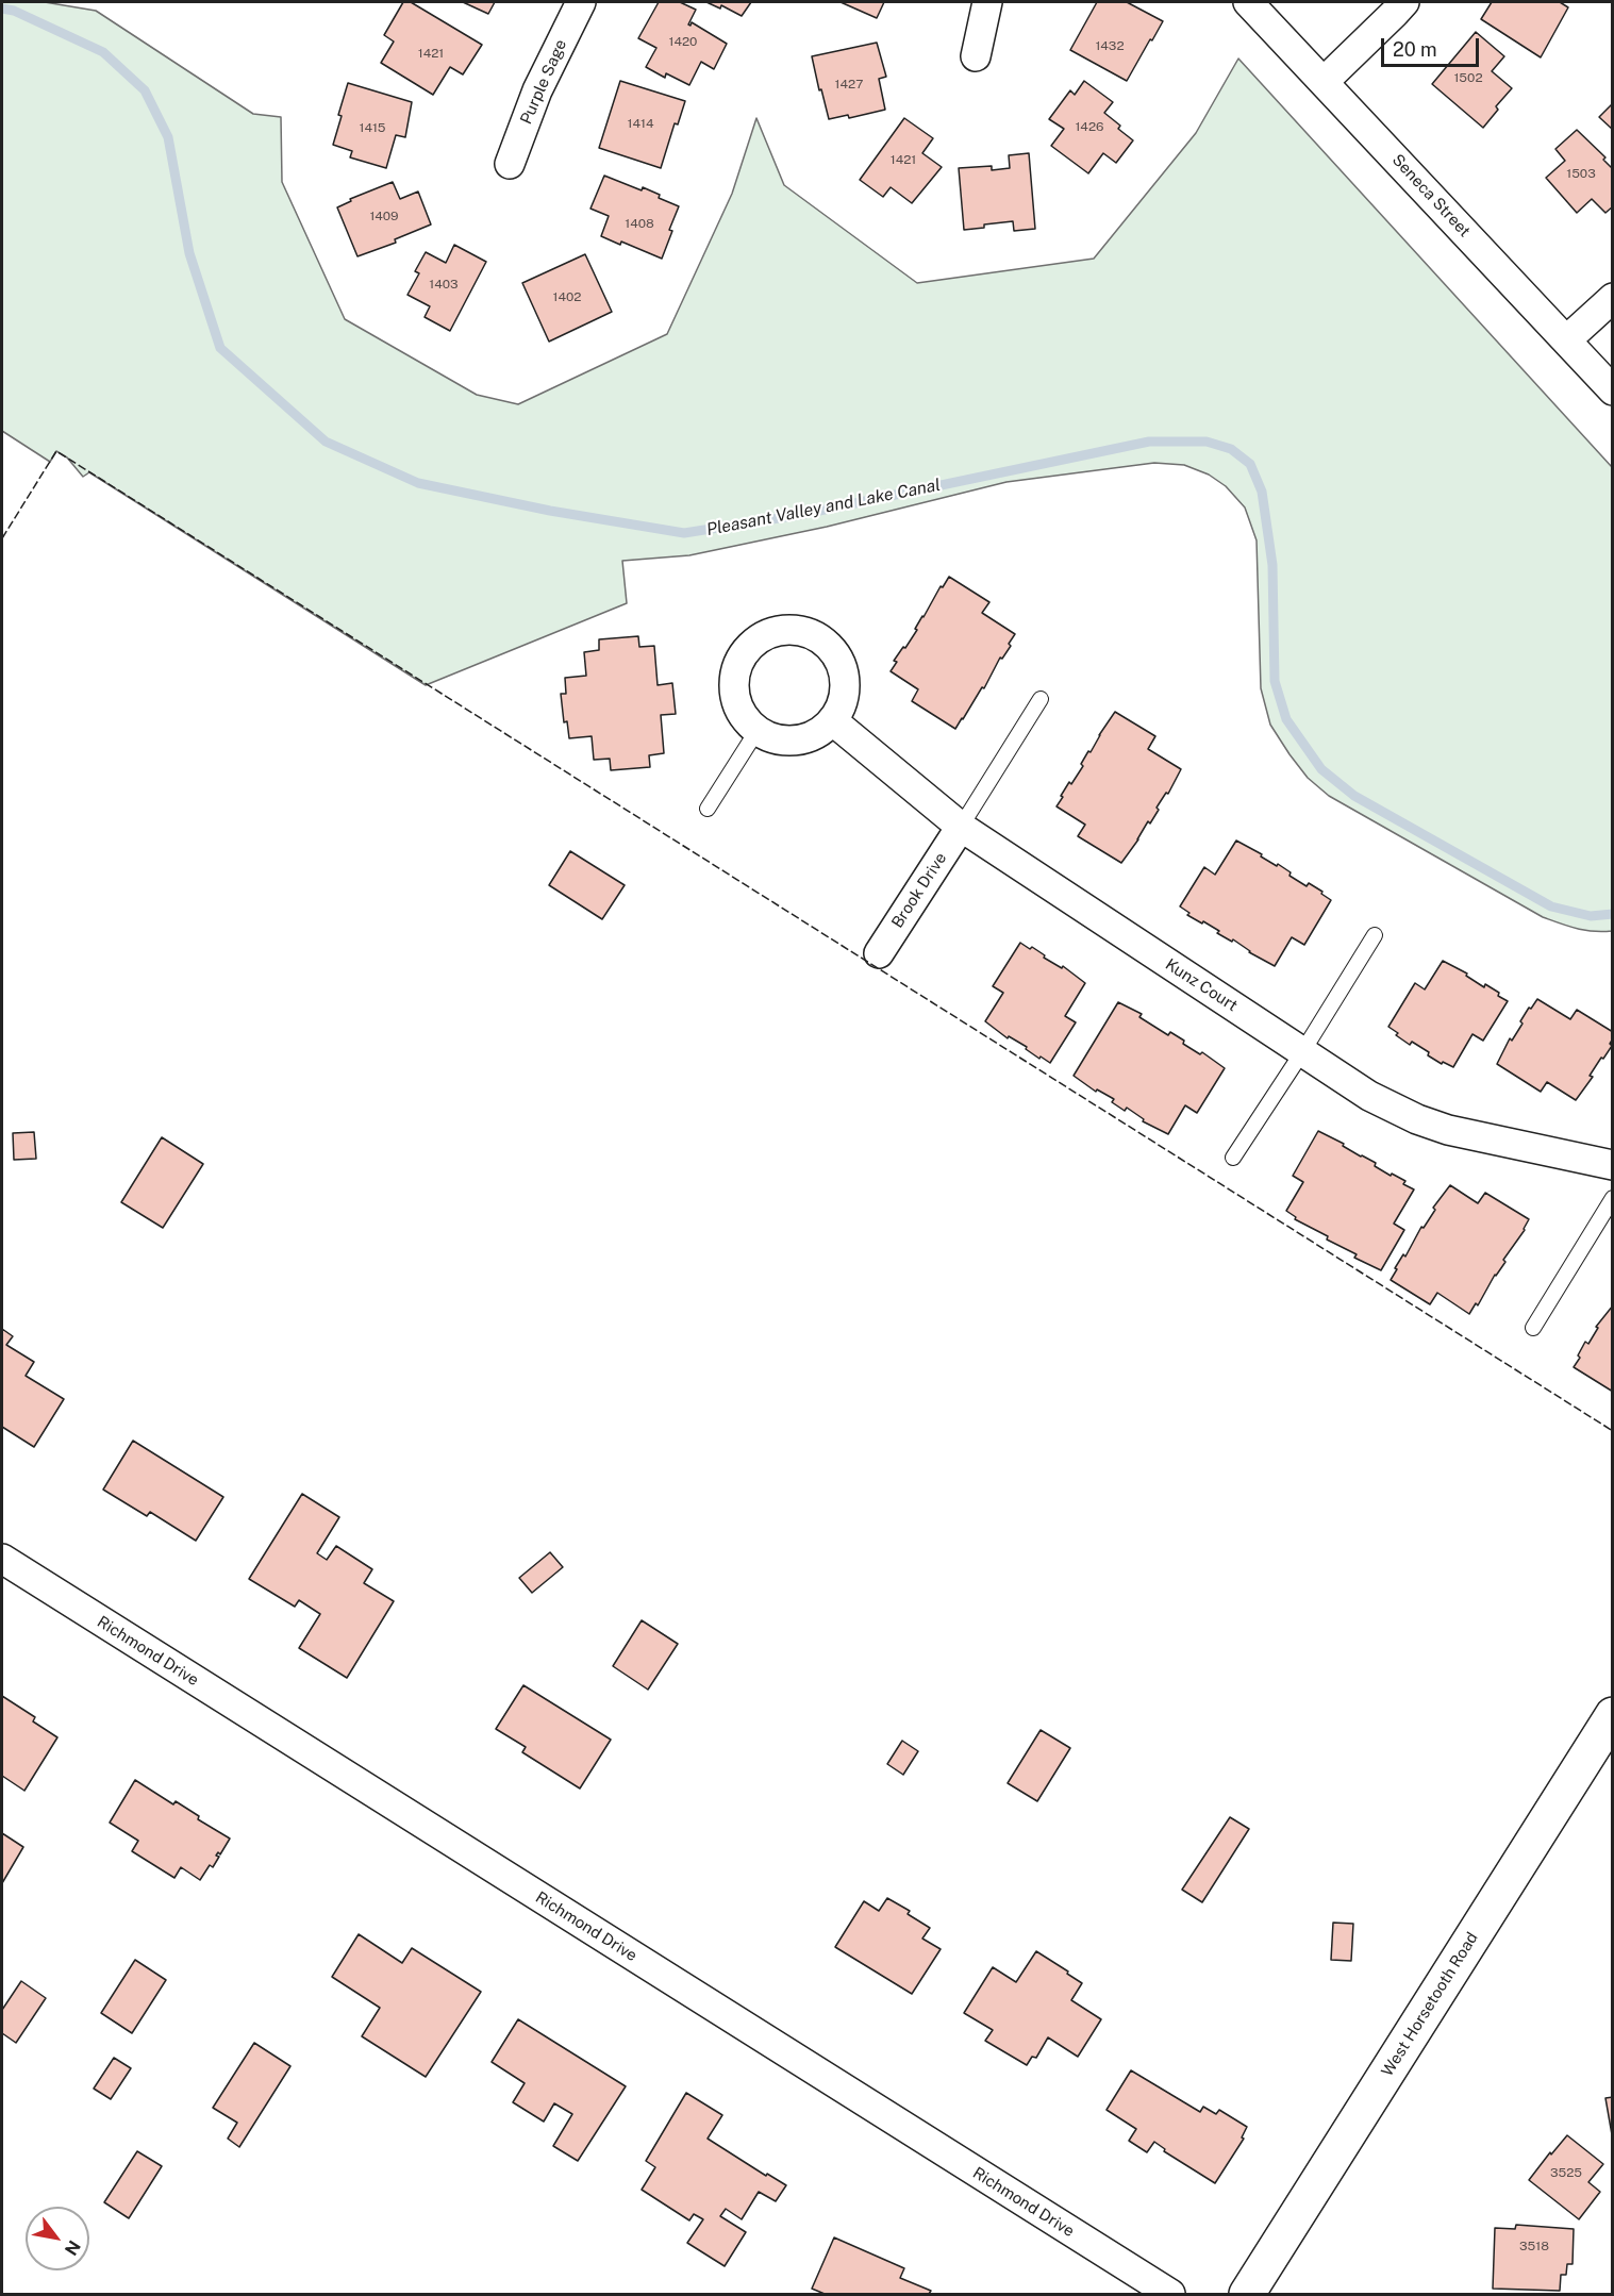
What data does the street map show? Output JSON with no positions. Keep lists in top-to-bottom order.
{
  "streets": {
    "main road": ["West Horsetooth Road"],
    "street": [
      "Purple Sage",
      "Seneca Street",
      "Brook Drive",
      "Kunz Court",
      "Richmond Drive"
    ]
  },
  "crossings": [
    ["Brook Drive", "Kunz Court"]
  ],
  "water": ["Pleasant Valley and Lake Canal"],
  "house_numbers": [
    "1420",
    "1432",
    "1421",
    "1502",
    "1427",
    "1414",
    "1426",
    "1415",
    "1421",
    "1503",
    "1409",
    "1408",
    "1403",
    "1402",
    "3525",
    "3518"
  ],
  "scale_bar": "20 m",
  "north": "bottom right"
}
